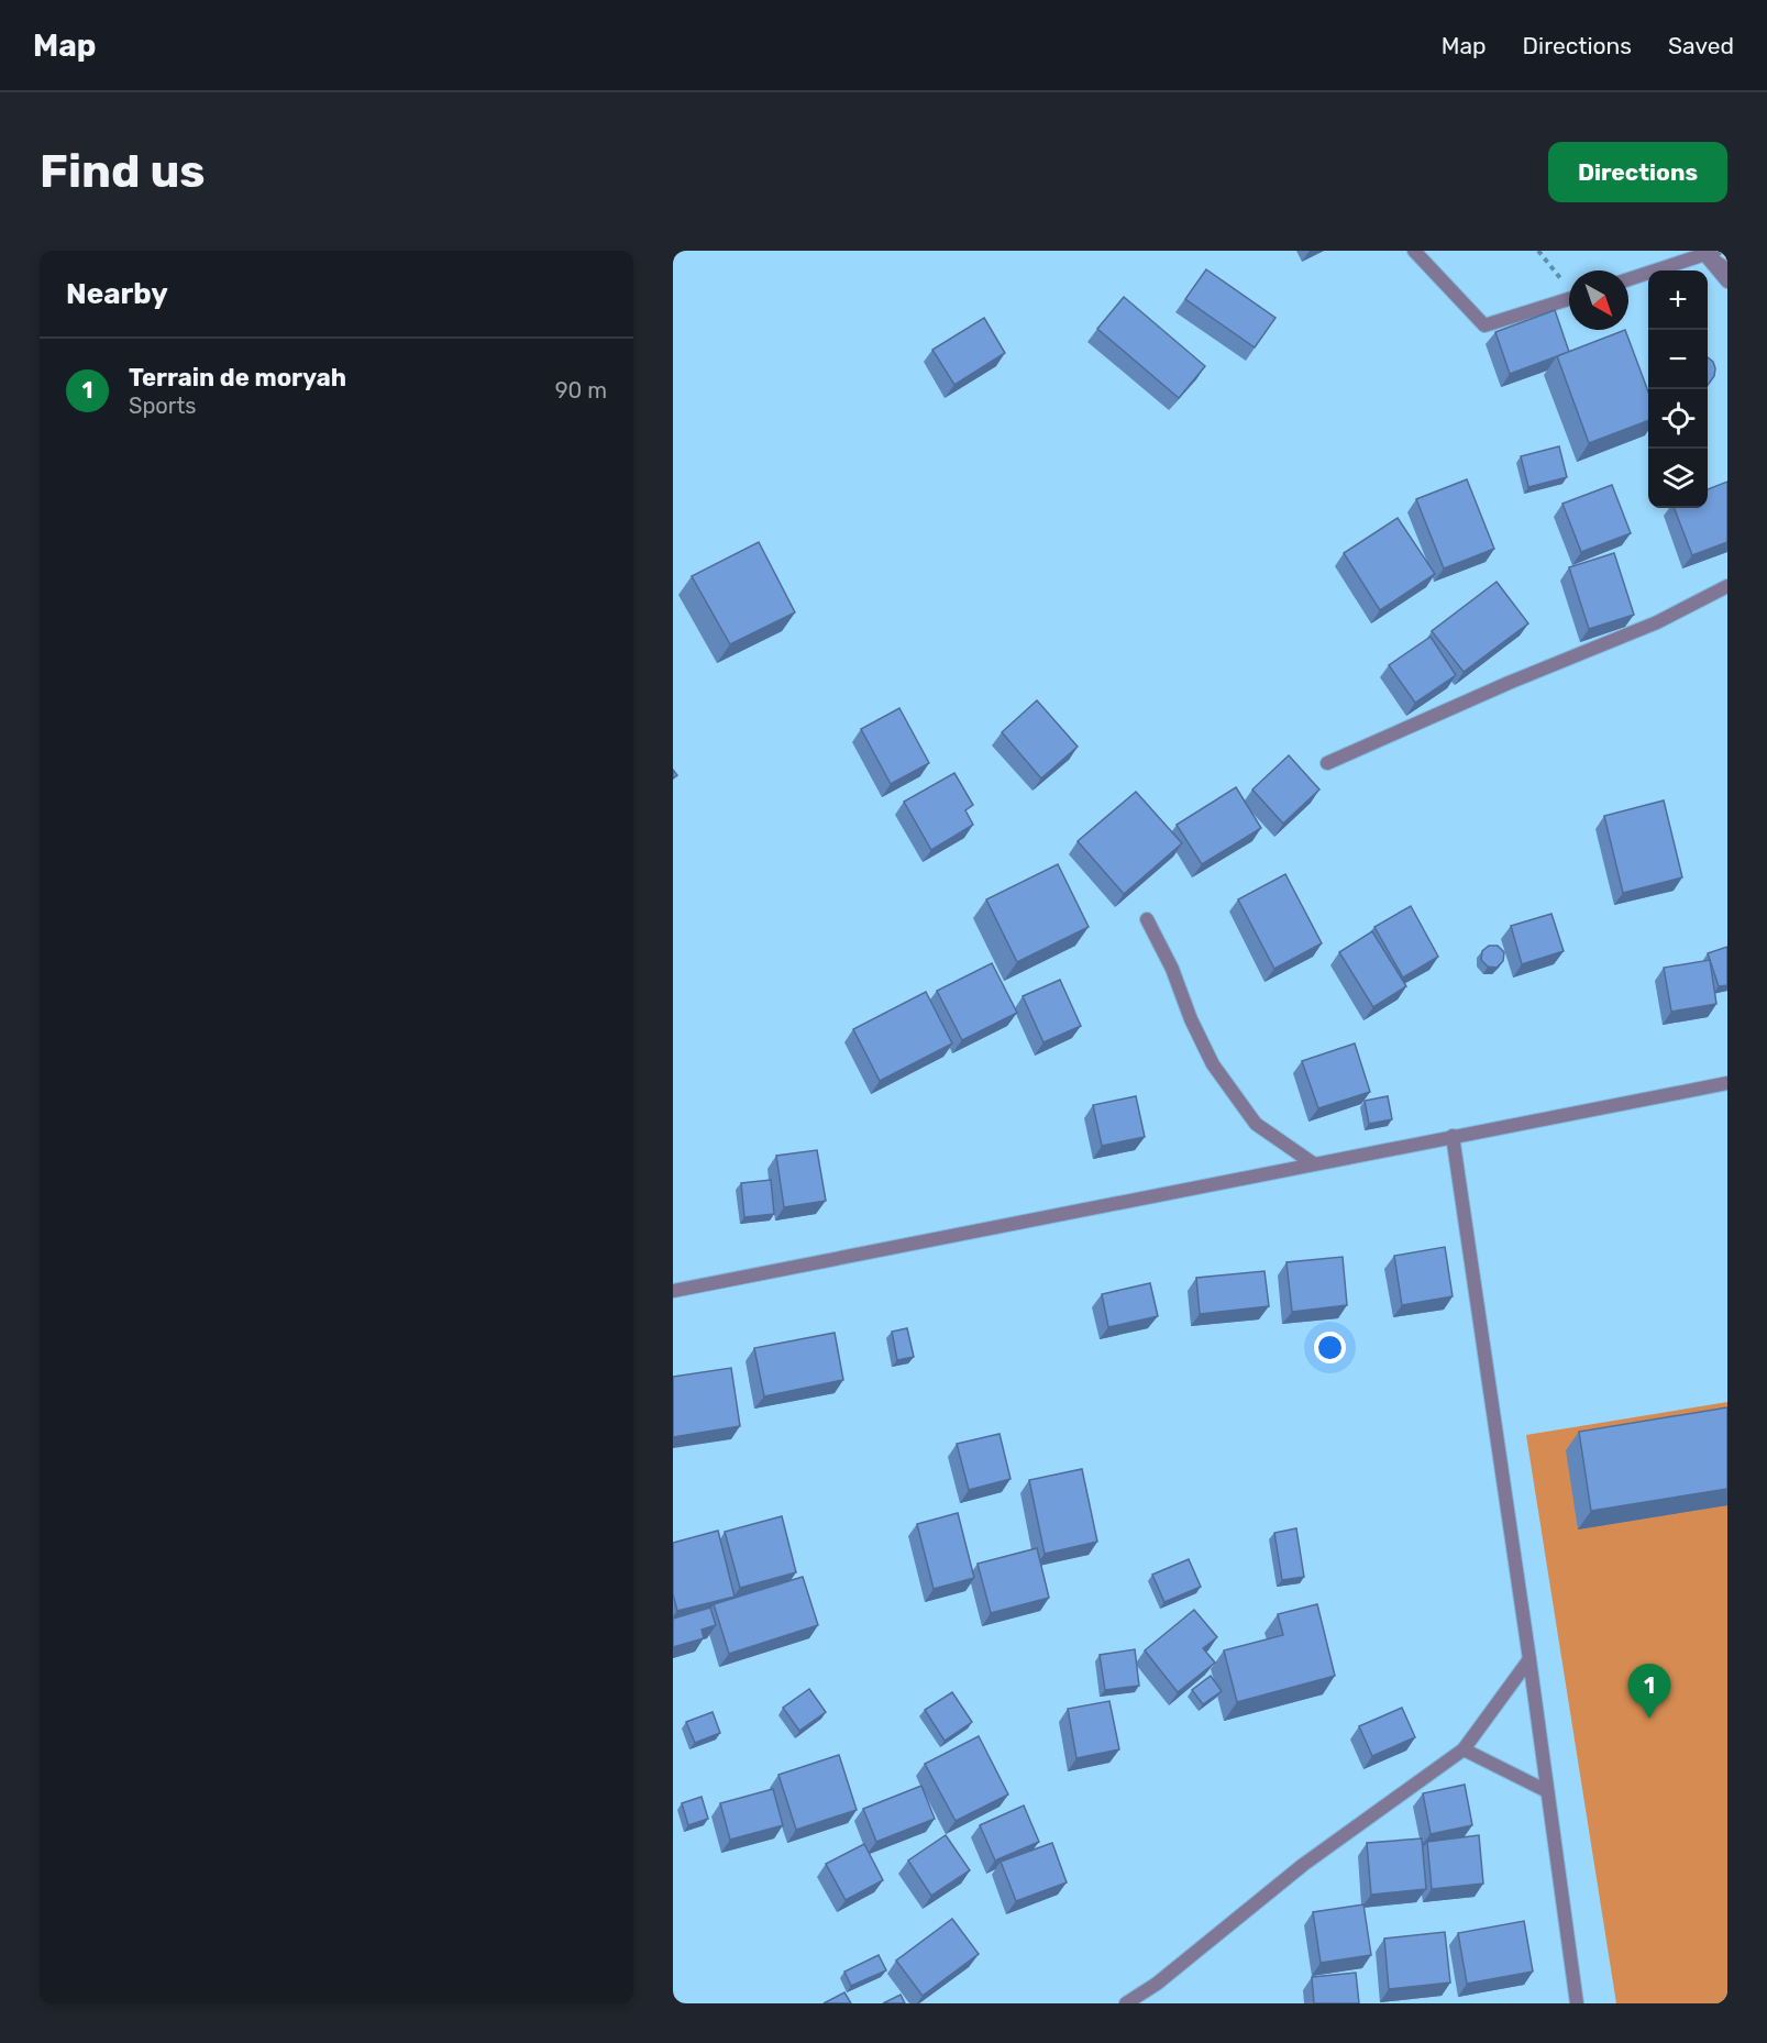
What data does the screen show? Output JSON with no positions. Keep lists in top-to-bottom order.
{
  "north": "bottom right",
  "page": {
    "header": "Map",
    "nav": ["Map", "Directions", "Saved"],
    "buttons": "Directions",
    "title": "Find us",
    "heading": "Nearby",
    "map_buttons": ["+", "−"],
    "list": [
      {
        "mark": "1",
        "name": "Terrain de moryah",
        "note": "Sports",
        "value": "90 m"
      }
    ],
    "pins": "1"
  }
}
